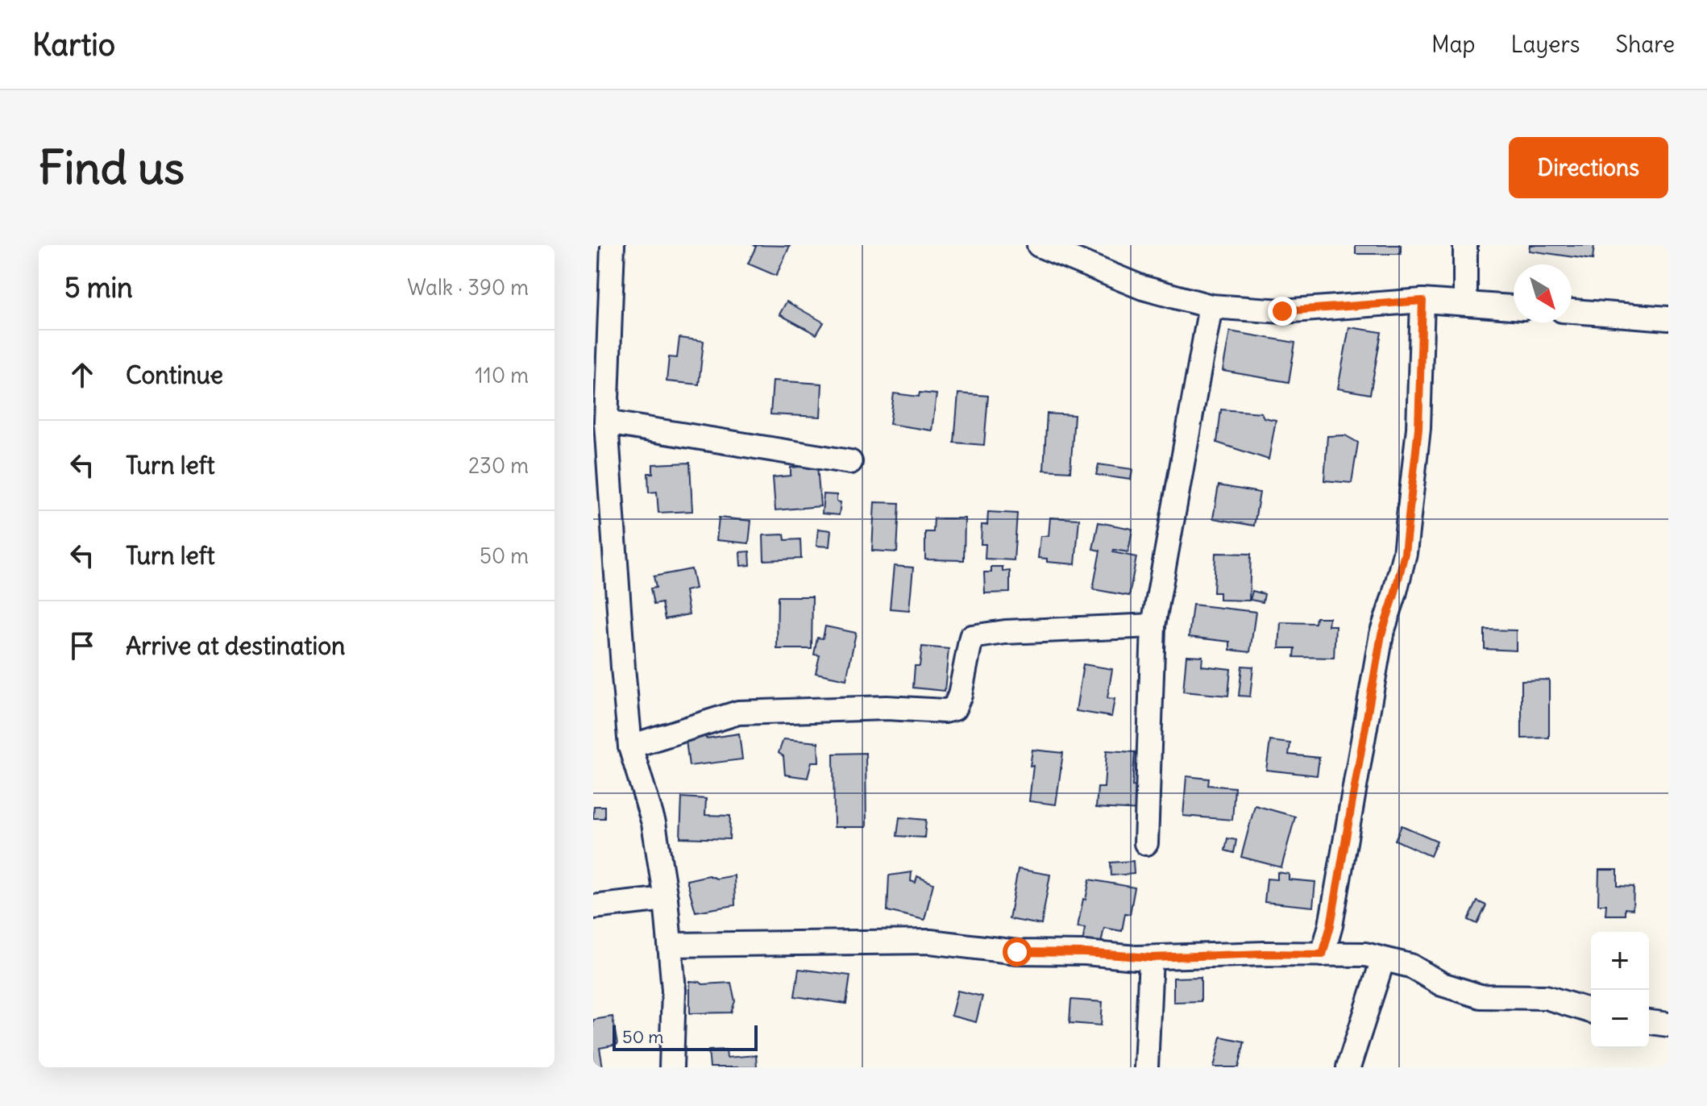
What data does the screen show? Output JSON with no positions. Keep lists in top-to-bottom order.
{
  "scale_bar": "50 m",
  "north": "bottom right",
  "page": {
    "header": "Kartio",
    "nav": ["Map", "Layers", "Share"],
    "buttons": "Directions",
    "title": "Find us",
    "heading": ["5 min", "Walk · 390 m"],
    "list": [
      ["Continue", "110 m"],
      ["Turn left", "230 m"],
      ["Turn left", "50 m"],
      "Arrive at destination"
    ],
    "map_buttons": ["+", "−"],
    "scale": "50 m"
  }
}
